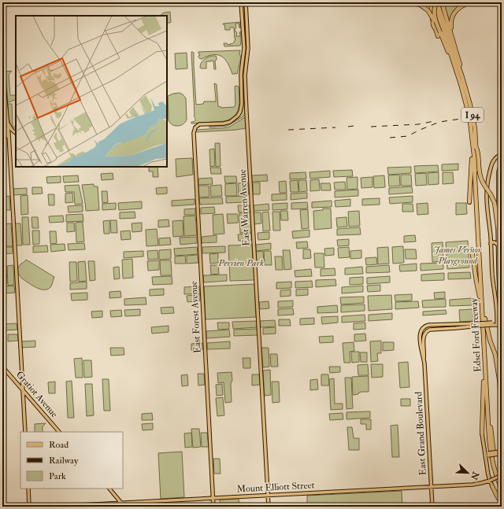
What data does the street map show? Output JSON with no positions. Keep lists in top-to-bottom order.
{
  "streets": {
    "highway": ["I 94", "Edsel Ford Freeway"],
    "main road": [
      "East Warren Avenue",
      "East Forest Avenue",
      "Gratiot Avenue",
      "East Grand Boulevard",
      "Mount Elliott Street"
    ]
  },
  "crossings": [
    ["I 94", "Edsel Ford Freeway"],
    ["East Warren Avenue", "Mount Elliott Street"],
    ["East Forest Avenue", "Mount Elliott Street"],
    ["East Grand Boulevard", "Mount Elliott Street"]
  ],
  "parks": ["James Vernor Playground", "Perrien Park"],
  "legend": ["Road", "Railway", "Park"],
  "north": "bottom right"
}
